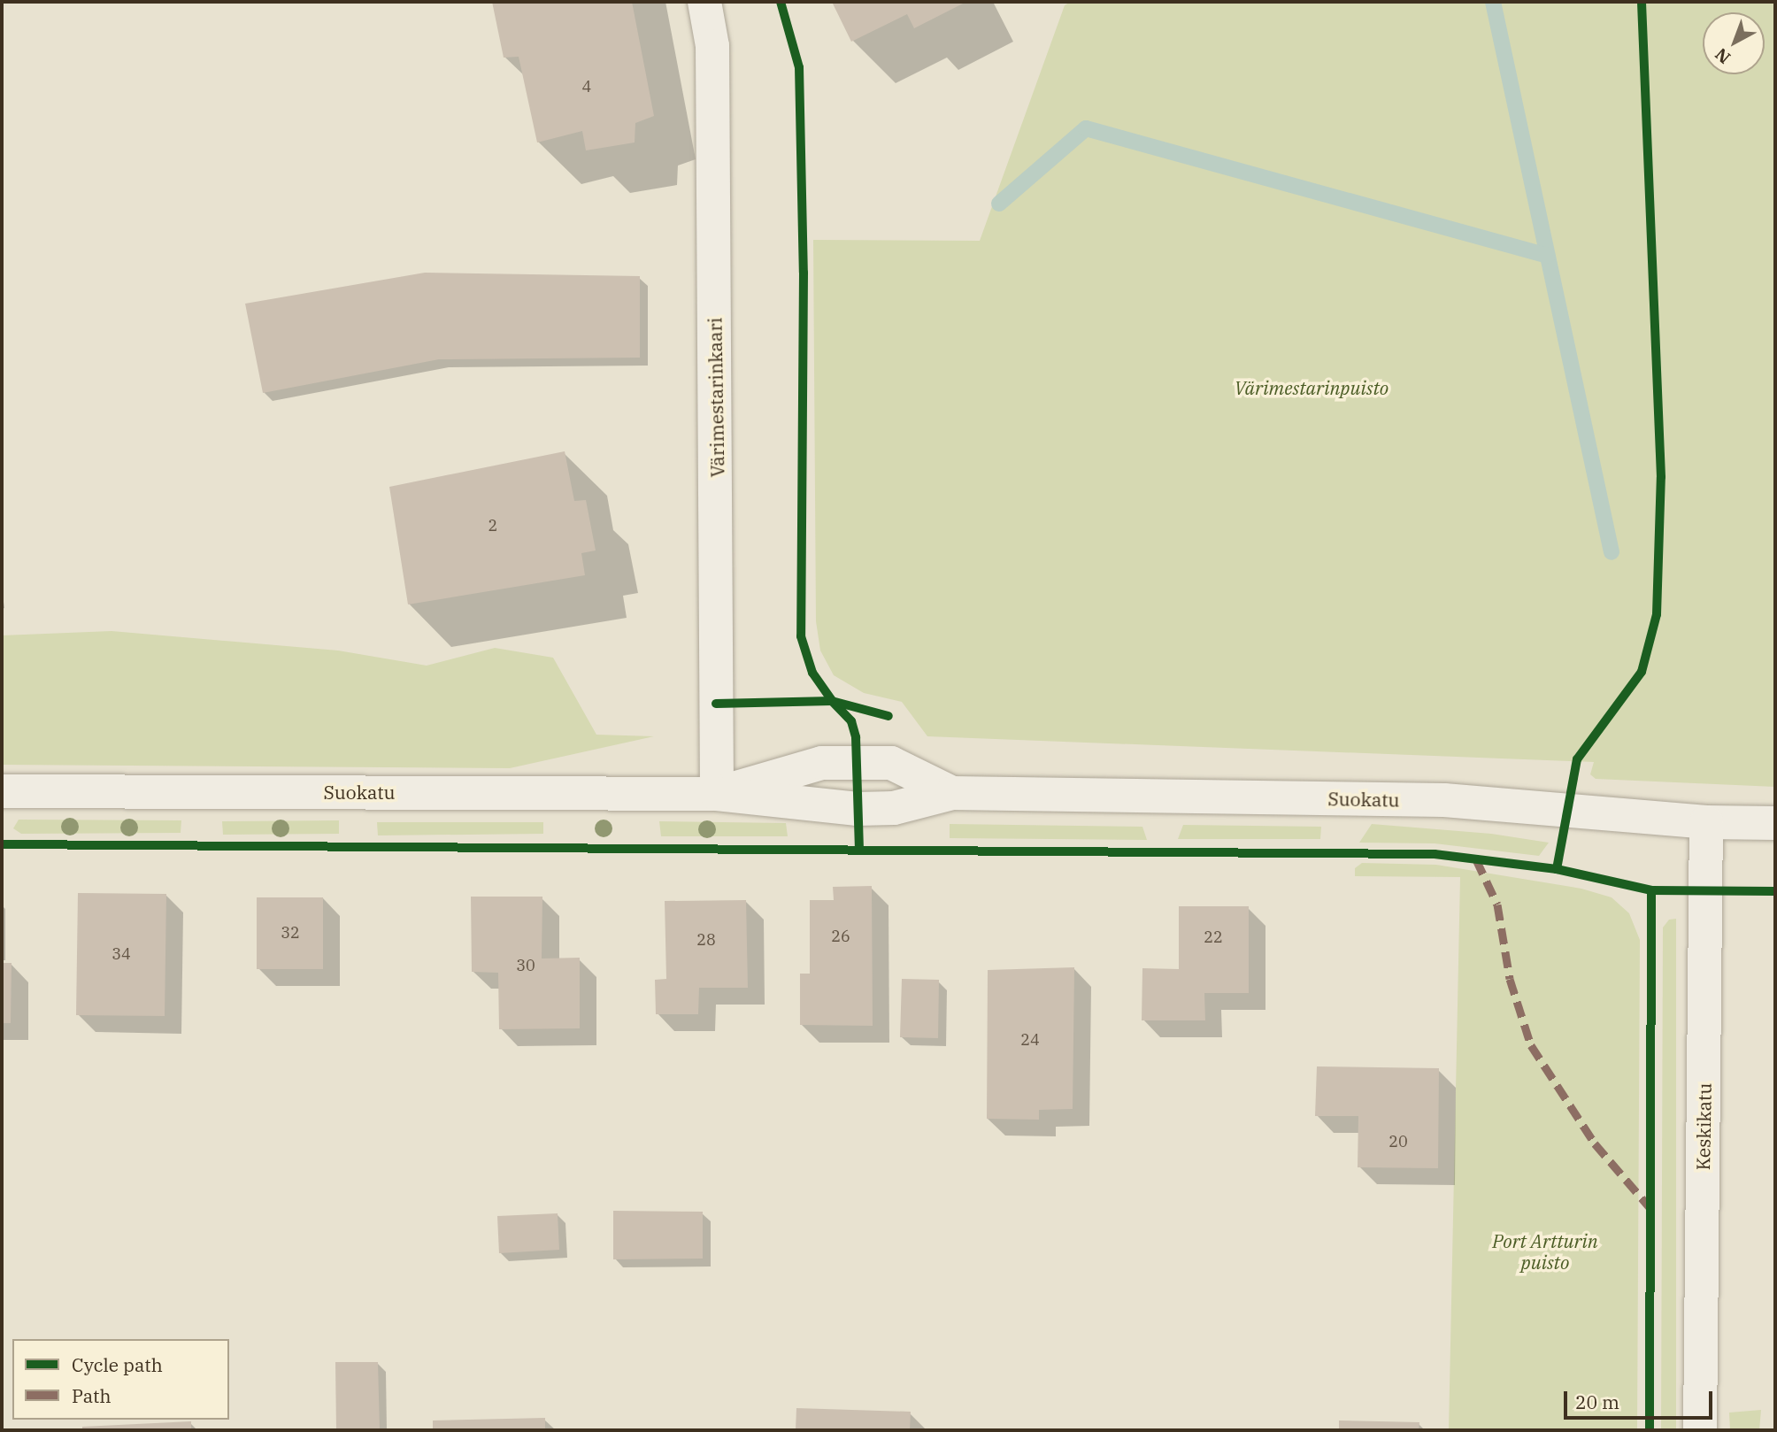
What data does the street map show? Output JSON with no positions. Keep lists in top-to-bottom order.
{
  "streets": {
    "street": ["Värimestarinkaari", "Suokatu", "Keskikatu"]
  },
  "crossings": [
    ["Värimestarinkaari", "Suokatu"],
    ["Suokatu", "Keskikatu"]
  ],
  "parks": ["Värimestarinpuisto", "Port Artturin puisto"],
  "house_numbers": [
    "4",
    "2",
    "32",
    "26",
    "22",
    "28",
    "34",
    "30",
    "24",
    "20"
  ],
  "legend": ["Cycle path", "Path"],
  "scale_bar": "20 m",
  "north": "bottom left"
}
